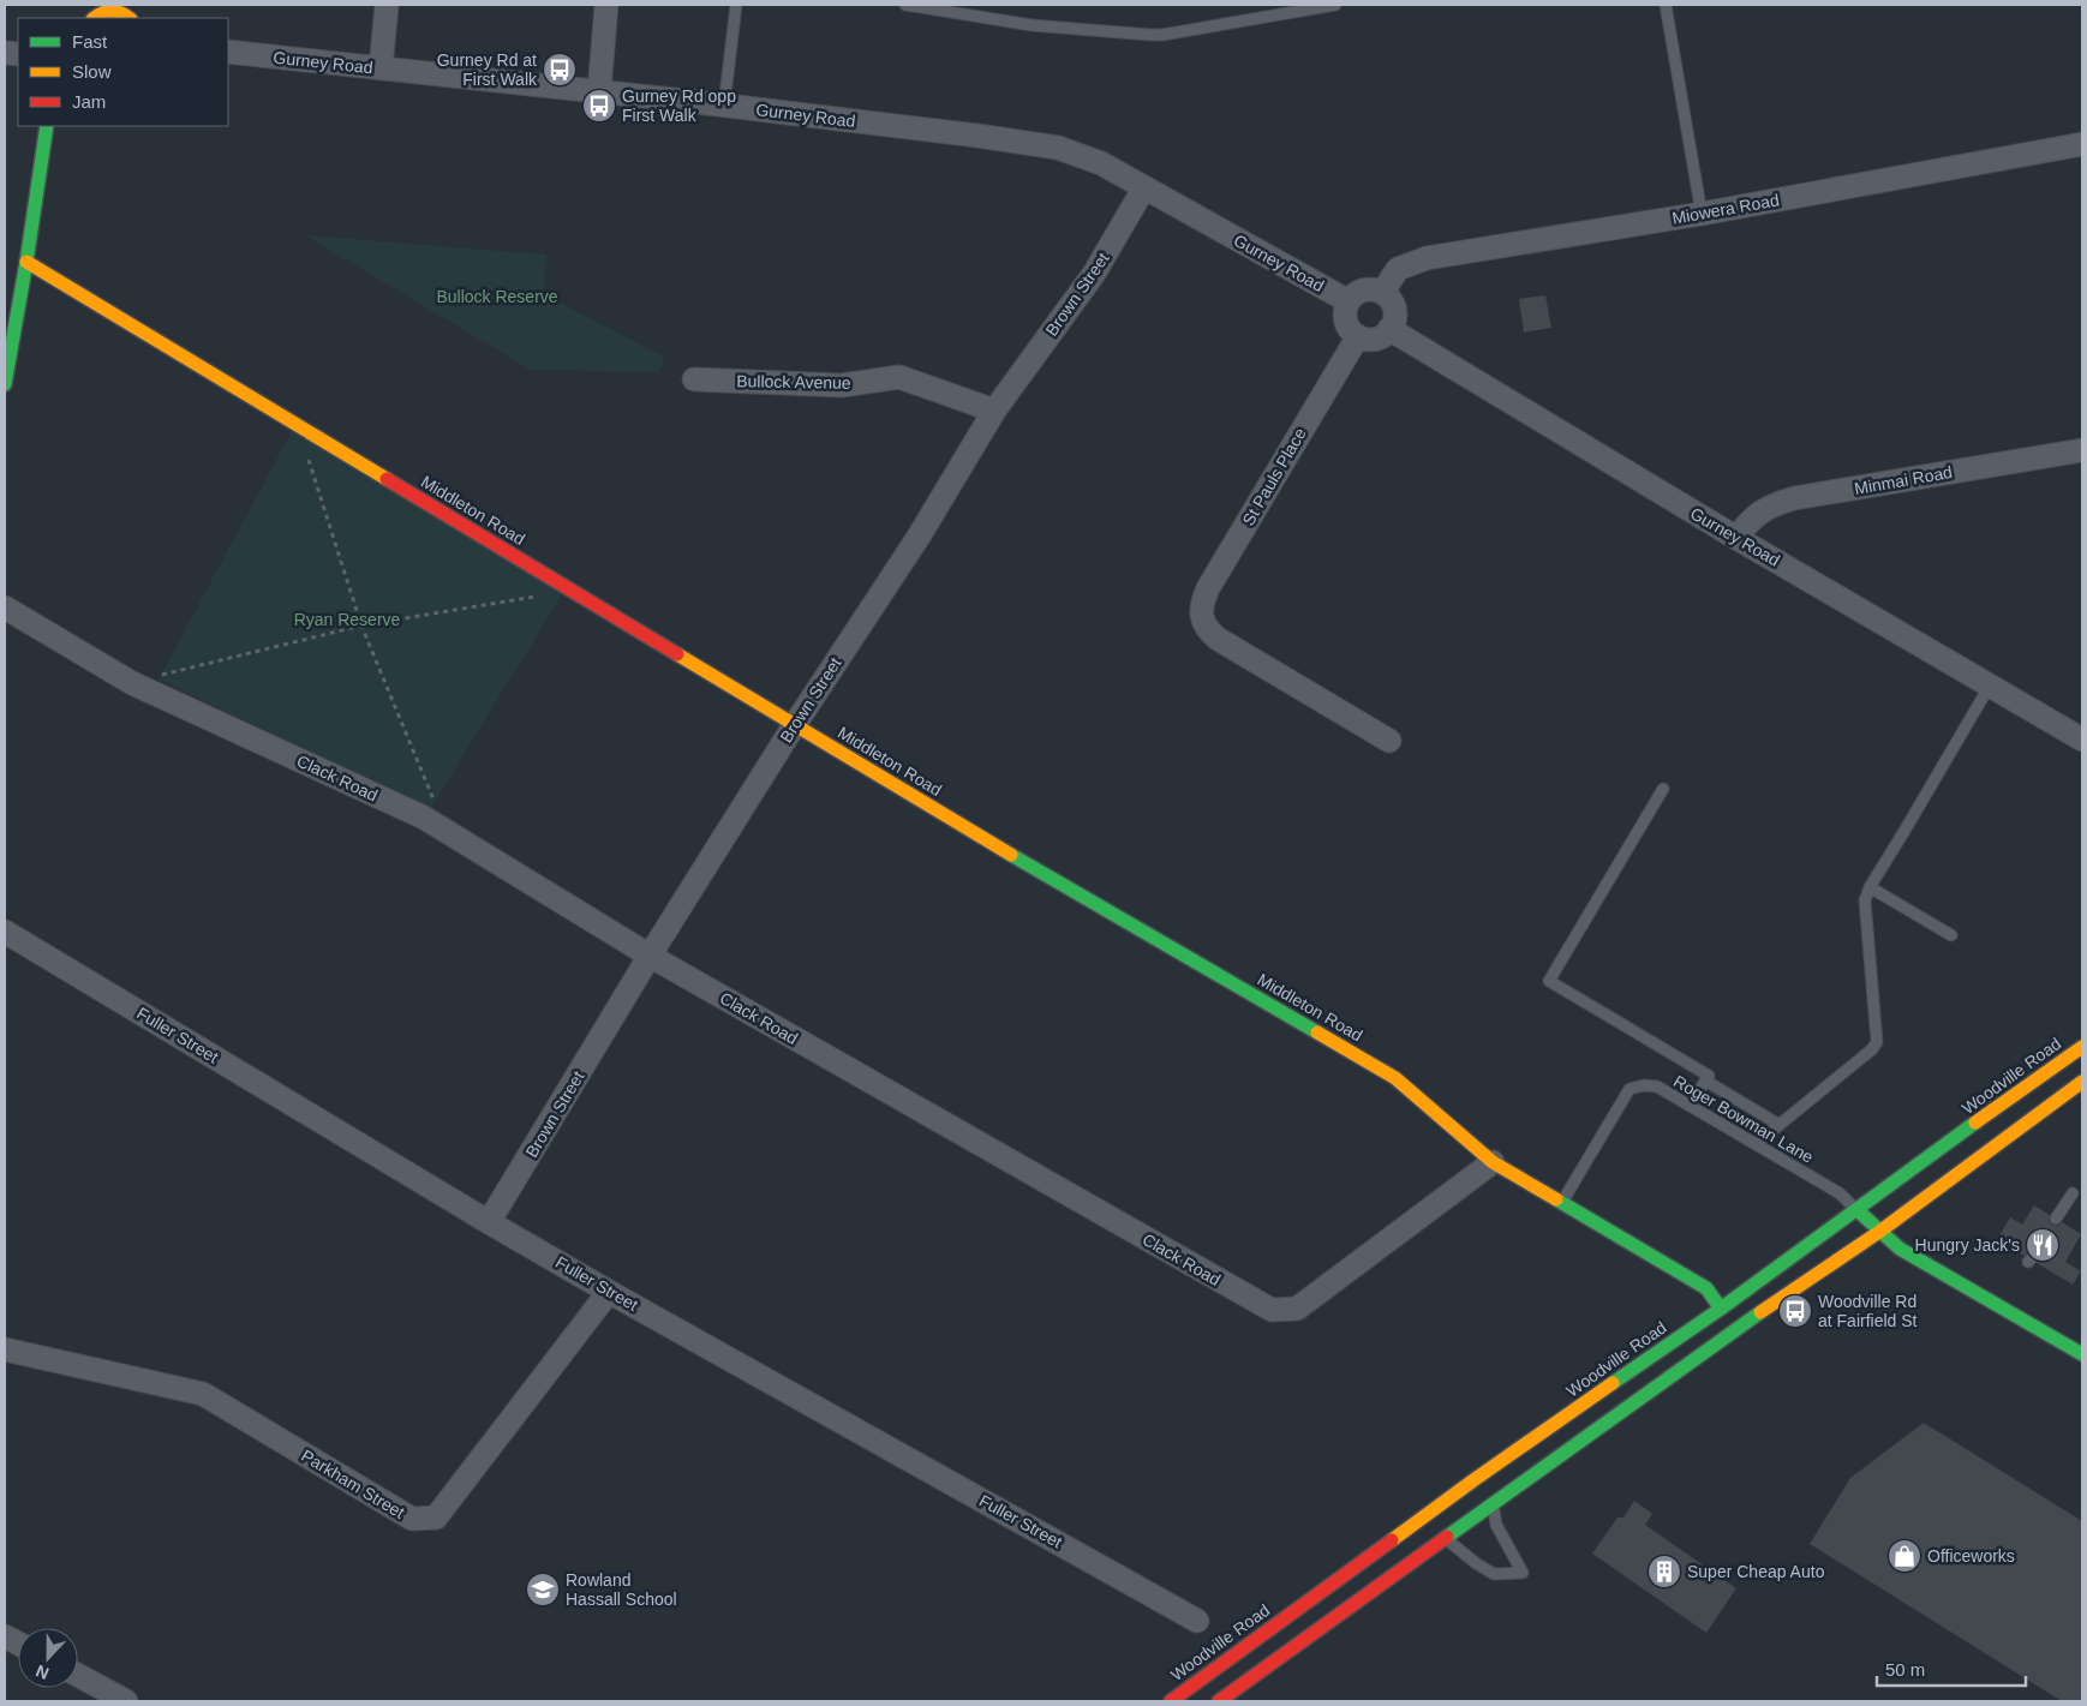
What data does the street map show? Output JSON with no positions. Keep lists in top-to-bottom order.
{
  "streets": {
    "main road": ["Middleton Road", "Woodville Road"],
    "street": [
      "Gurney Road",
      "Miowera Road",
      "Brown Street",
      "Bullock Avenue",
      "St Pauls Place",
      "Minmai Road",
      "Clack Road",
      "Fuller Street",
      "Parkham Street"
    ],
    "lane": ["Roger Bowman Lane"]
  },
  "crossings": [
    ["Gurney Road", "Miowera Road"],
    ["Gurney Road", "Brown Street"],
    ["Gurney Road", "St Pauls Place"],
    ["Gurney Road", "Minmai Road"],
    ["Miowera Road", "St Pauls Place"],
    ["Brown Street", "Bullock Avenue"],
    ["Brown Street", "Middleton Road"],
    ["Brown Street", "Clack Road"],
    ["Brown Street", "Fuller Street"],
    ["Middleton Road", "Clack Road"],
    ["Middleton Road", "Woodville Road"],
    ["Middleton Road", "Roger Bowman Lane"],
    ["Fuller Street", "Parkham Street"],
    ["Woodville Road", "Roger Bowman Lane"]
  ],
  "parks": ["Bullock Reserve", "Ryan Reserve"],
  "places": {
    "bus stop": ["Gurney Rd at First Walk", "Gurney Rd opp First Walk", "Woodville Rd at Fairfield St"],
    "restaurant": ["Hungry Jack's"],
    "shop": ["Officeworks"],
    "building": ["Super Cheap Auto"],
    "school or university": ["Rowland Hassall School"]
  },
  "legend": ["Fast", "Slow", "Jam"],
  "scale_bar": "50 m",
  "north": "bottom"
}
